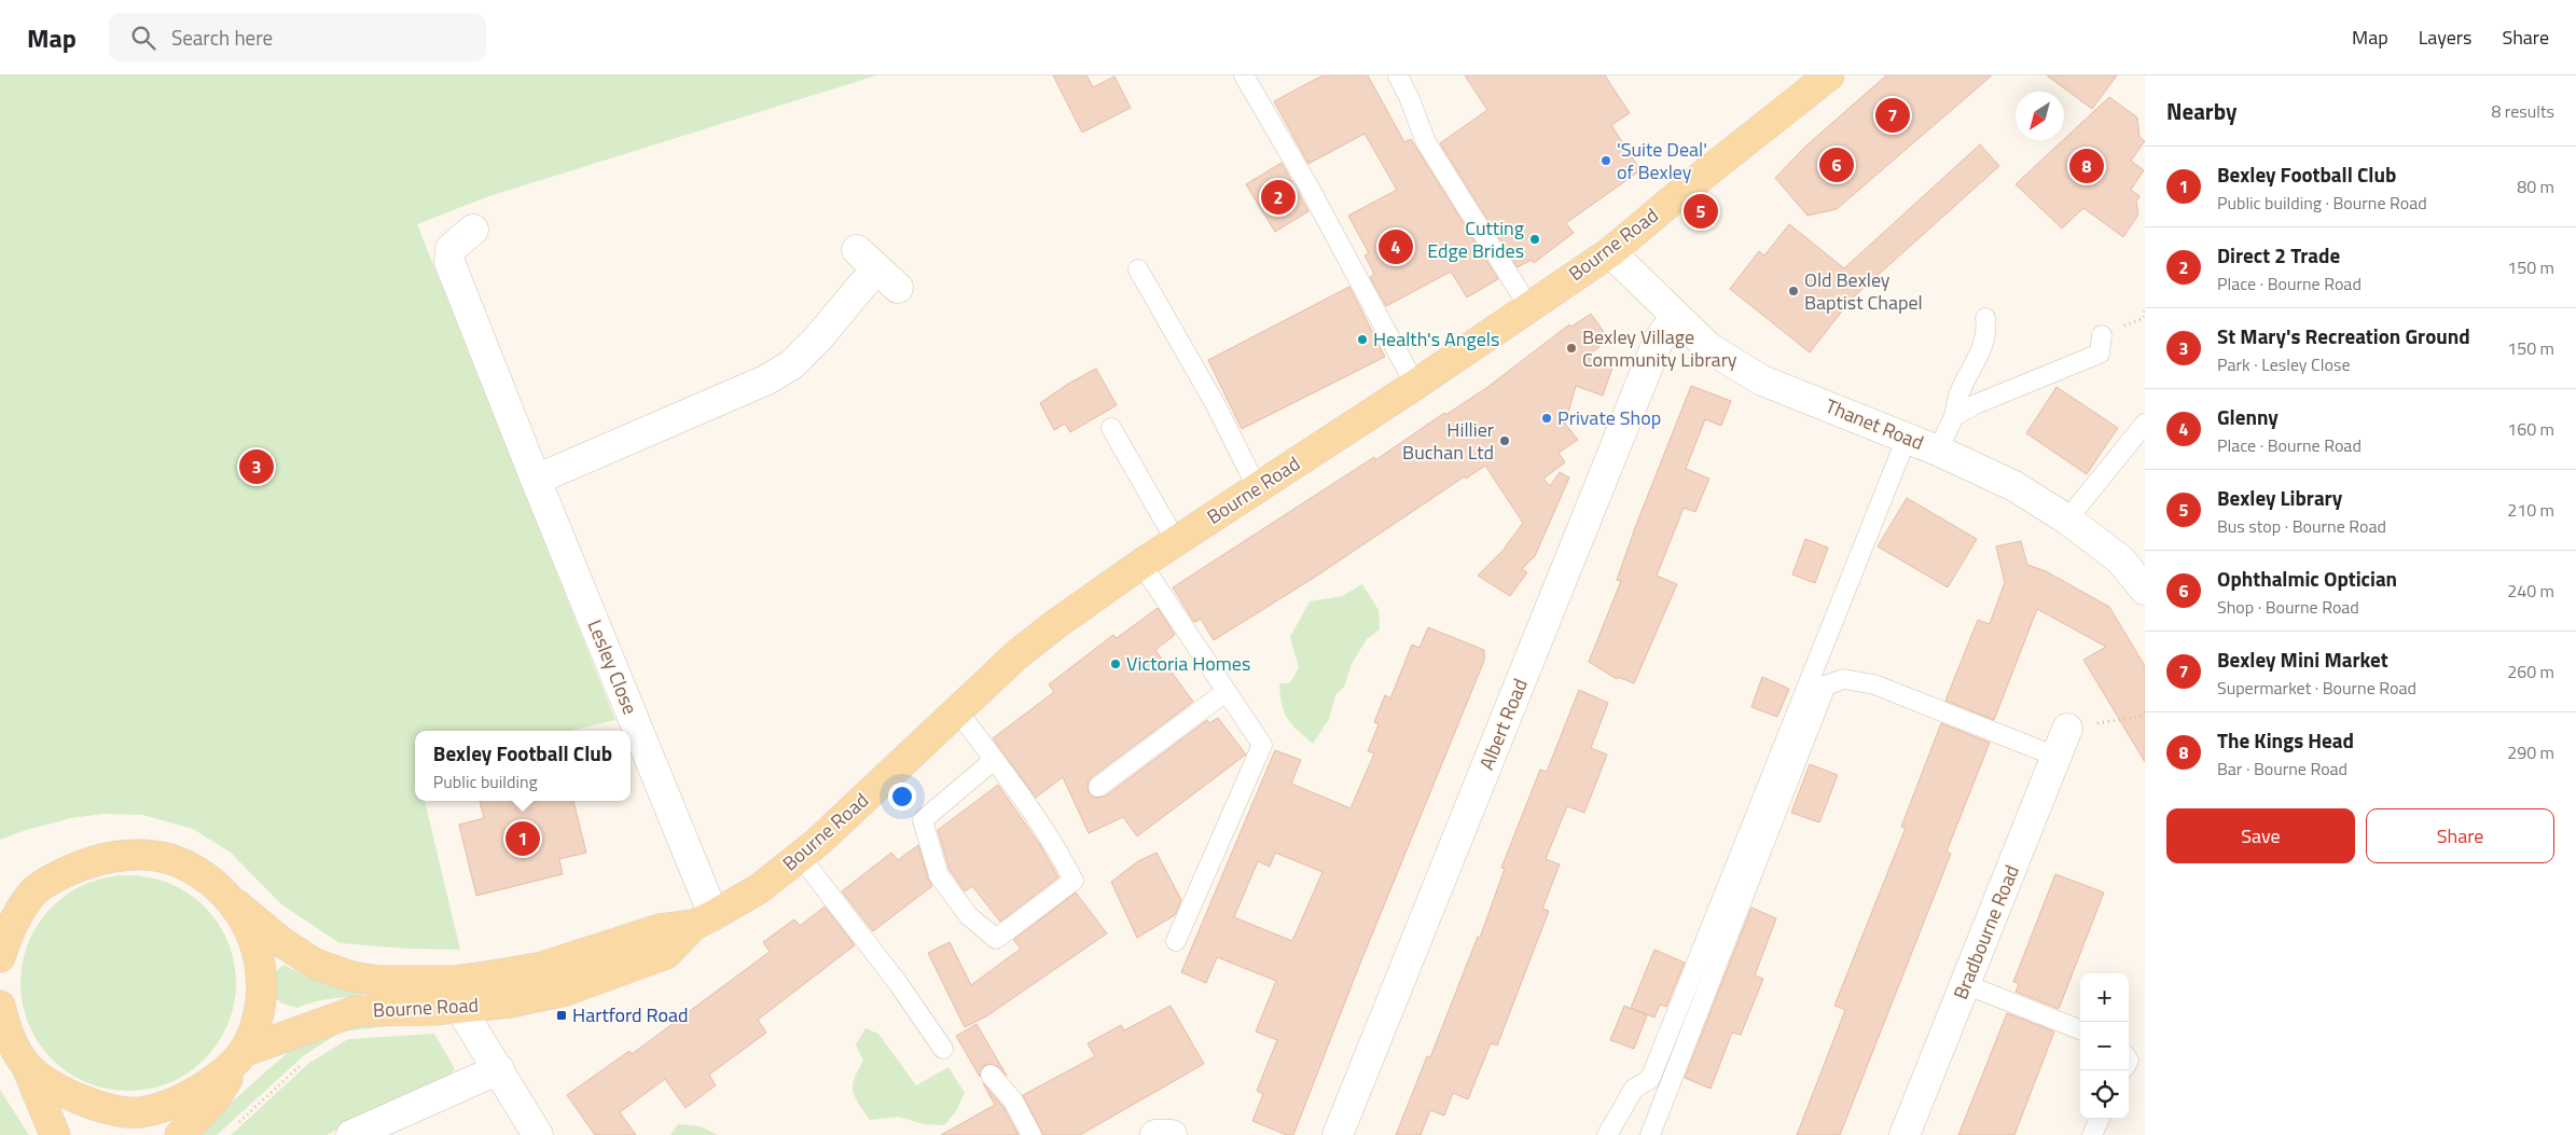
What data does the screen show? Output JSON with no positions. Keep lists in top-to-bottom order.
{
  "streets": {
    "main road": ["Bourne Road"],
    "street": [
      "Thanet Road",
      "Lesley Close",
      "Albert Road",
      "Bradbourne Road"
    ]
  },
  "crossings": [
    ["Bourne Road", "Thanet Road"],
    ["Bourne Road", "Lesley Close"],
    ["Thanet Road", "Albert Road"]
  ],
  "places": {
    "other": [
      "'Suite Deal' of Bexley",
      "Cutting Edge Brides",
      "Old Bexley Baptist Chapel",
      "Health's Angels",
      "Bexley Village Community Library",
      "Private Shop",
      "Hillier Buchan Ltd",
      "Victoria Homes"
    ],
    "transit": ["Hartford Road"]
  },
  "north": "bottom left",
  "page": {
    "header": "Map",
    "search": "Search here",
    "nav": ["Map", "Layers", "Share"],
    "heading": ["Nearby", "8 results"],
    "pins": [
      "7",
      "6",
      "8",
      "2",
      "5",
      "4",
      "3",
      "1"
    ],
    "list": [
      {
        "mark": "1",
        "name": "Bexley Football Club",
        "note": "Public building · Bourne Road",
        "value": "80 m"
      },
      {
        "mark": "2",
        "name": "Direct 2 Trade",
        "note": "Place · Bourne Road",
        "value": "150 m"
      },
      {
        "mark": "3",
        "name": "St Mary's Recreation Ground",
        "note": "Park · Lesley Close",
        "value": "150 m"
      },
      {
        "mark": "4",
        "name": "Glenny",
        "note": "Place · Bourne Road",
        "value": "160 m"
      },
      {
        "mark": "5",
        "name": "Bexley Library",
        "note": "Bus stop · Bourne Road",
        "value": "210 m"
      },
      {
        "mark": "6",
        "name": "Ophthalmic Optician",
        "note": "Shop · Bourne Road",
        "value": "240 m"
      },
      {
        "mark": "7",
        "name": "Bexley Mini Market",
        "note": "Supermarket · Bourne Road",
        "value": "260 m"
      },
      {
        "mark": "8",
        "name": "The Kings Head",
        "note": "Bar · Bourne Road",
        "value": "290 m"
      }
    ],
    "popup": ["Bexley Football Club", "Public building"],
    "buttons": ["Save", "Share"],
    "map_buttons": ["+", "−"]
  }
}
